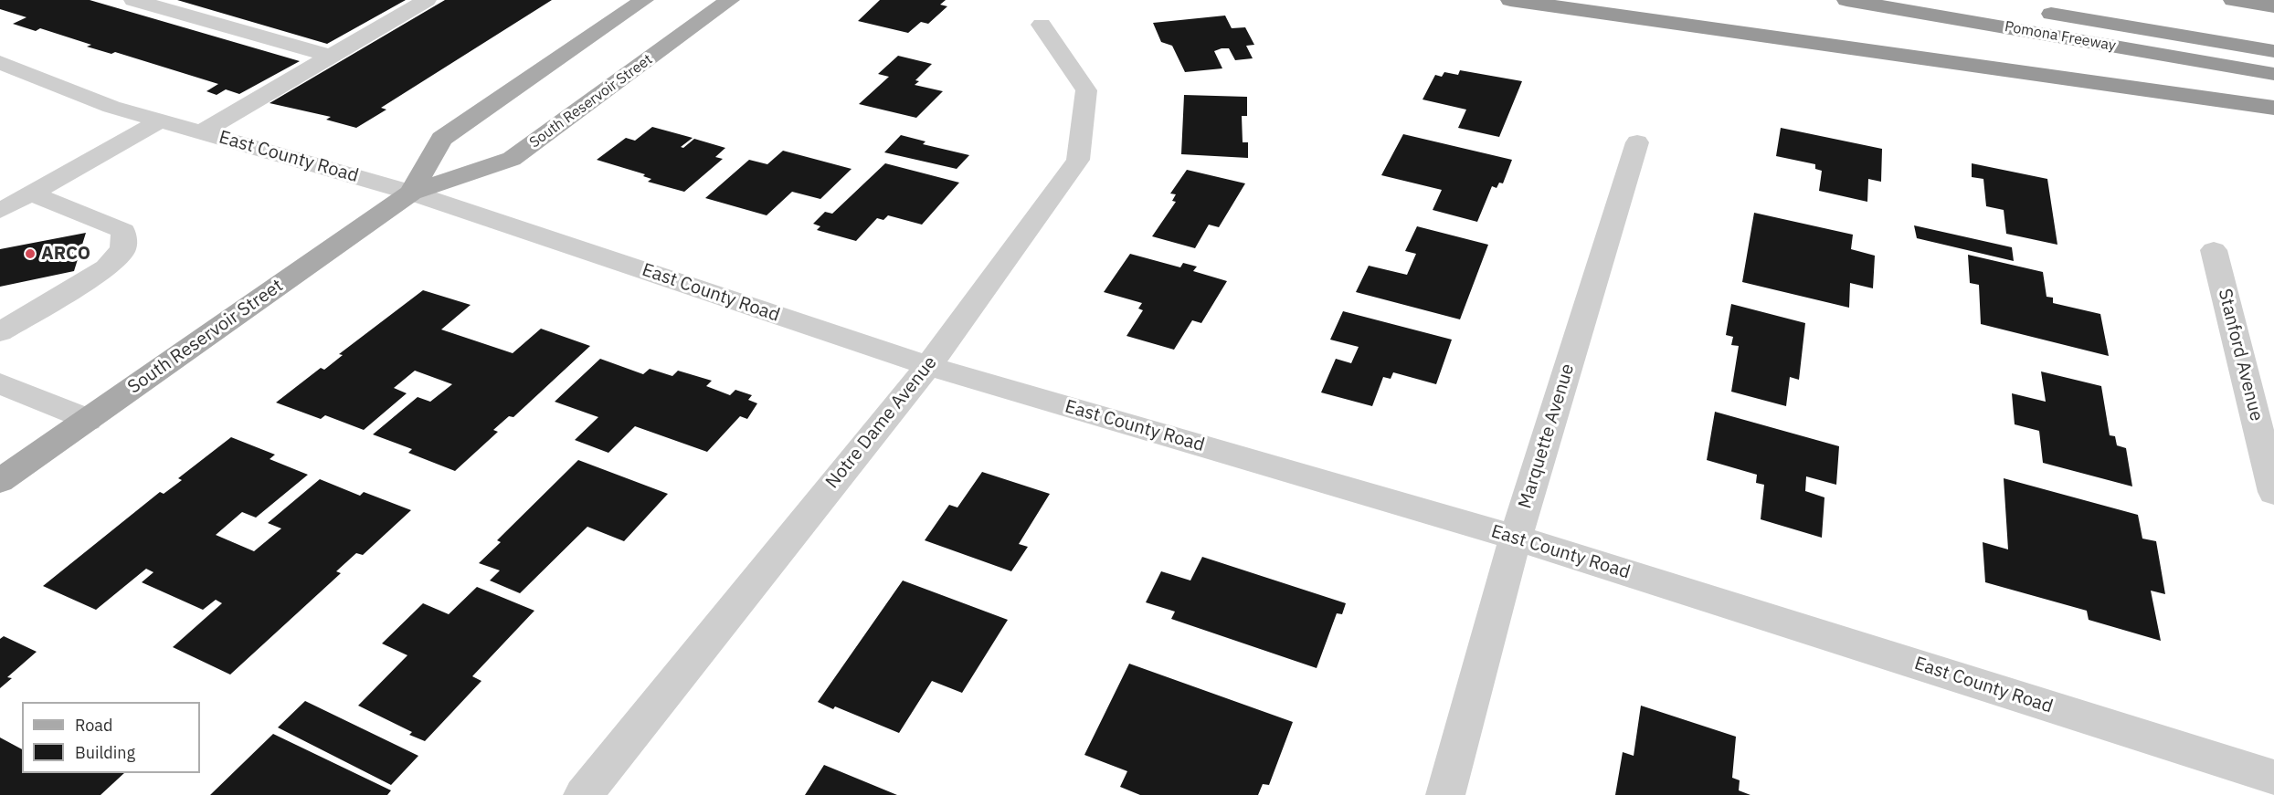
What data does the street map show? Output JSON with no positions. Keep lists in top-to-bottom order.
{
  "streets": {
    "highway": ["Pomona Freeway"],
    "main road": ["South Reservoir Street"],
    "street": [
      "East County Road",
      "Stanford Avenue",
      "Notre Dame Avenue",
      "Marquette Avenue"
    ]
  },
  "crossings": [
    ["South Reservoir Street", "East County Road"],
    ["East County Road", "Notre Dame Avenue"],
    ["East County Road", "Marquette Avenue"]
  ],
  "places": ["ARCO"],
  "legend": ["Road", "Building"]
}
